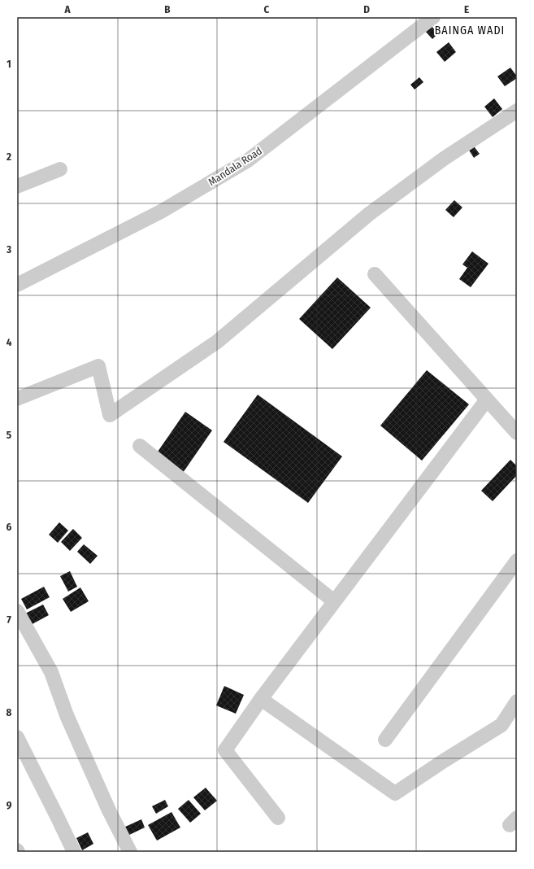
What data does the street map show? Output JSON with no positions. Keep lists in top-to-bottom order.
{
  "streets": {
    "street": ["Mandala Road"]
  },
  "districts": ["BAINGA WADI"],
  "grid": {
    "columns": [
      "A",
      "B",
      "C",
      "D",
      "E"
    ],
    "rows": [
      "1",
      "2",
      "3",
      "4",
      "5",
      "6",
      "7",
      "8",
      "9"
    ]
  }
}
